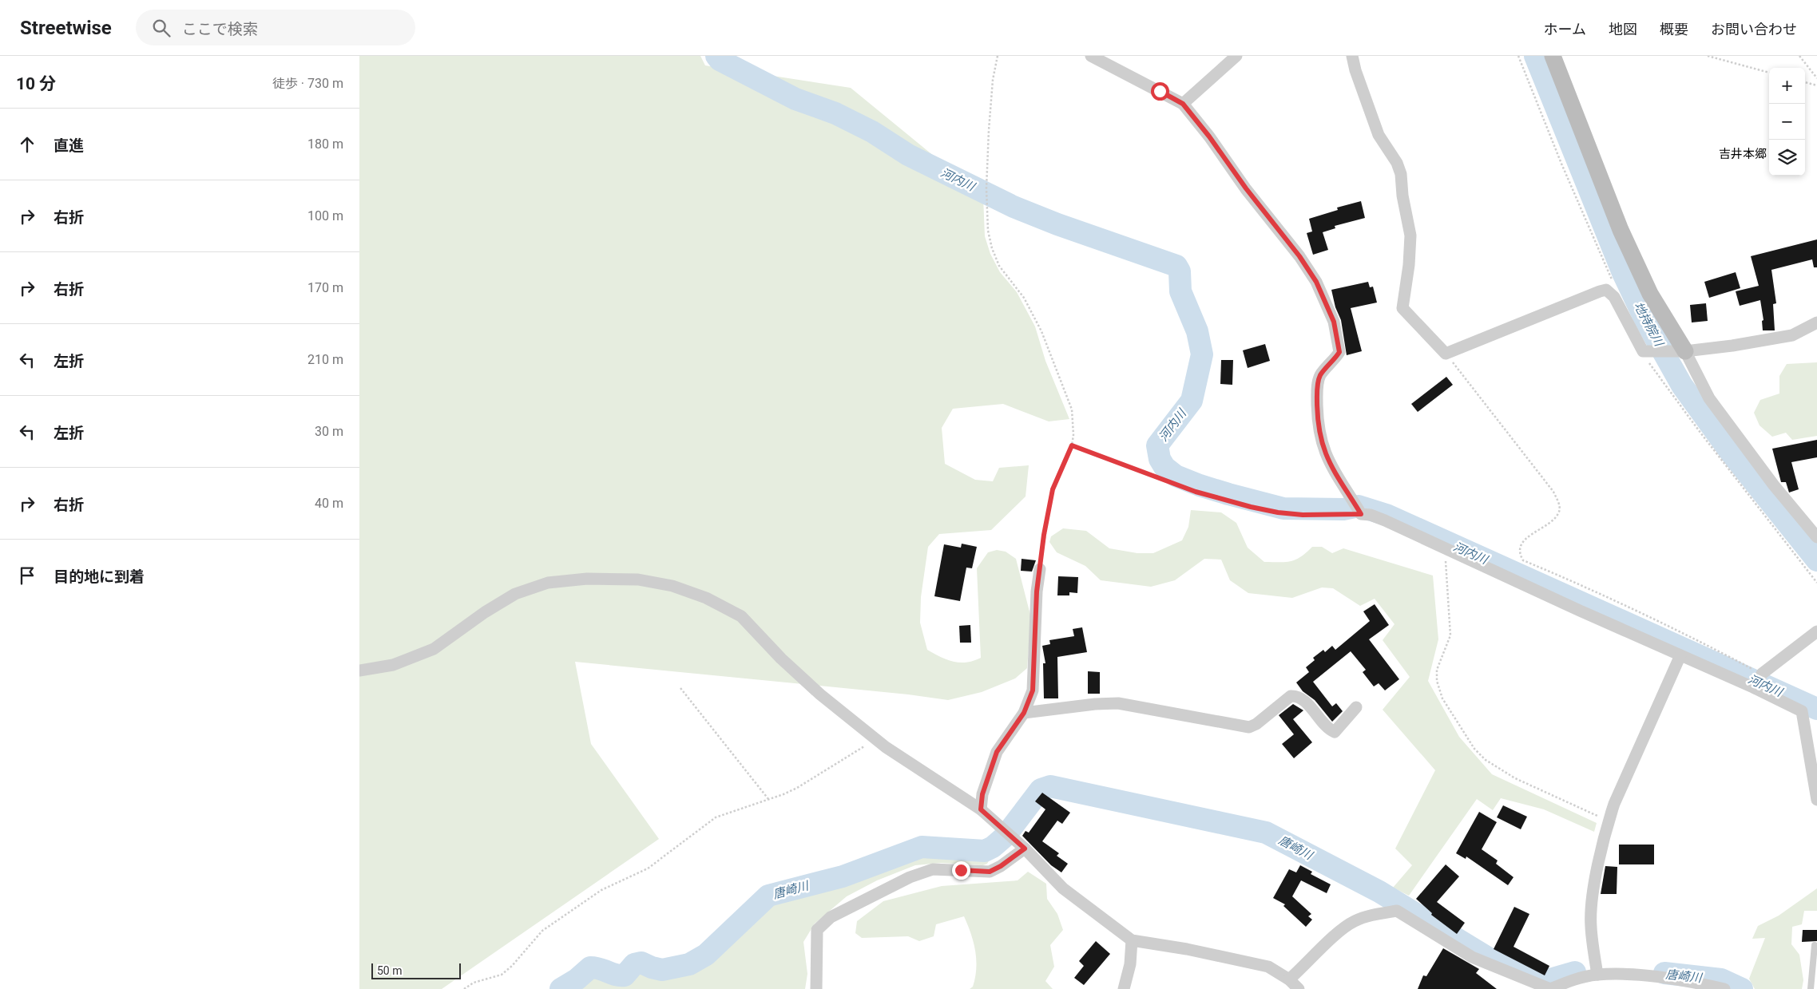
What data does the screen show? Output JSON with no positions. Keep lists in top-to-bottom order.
{
  "districts": ["吉井本郷"],
  "water": ["河内川", "地持院川", "唐崎川"],
  "scale_bar": "50 m",
  "page": {
    "header": "Streetwise",
    "search": "ここで検索",
    "nav": [
      "ホーム",
      "地図",
      "概要",
      "お問い合わせ"
    ],
    "heading": ["10 分", "徒歩 · 730 m"],
    "map_buttons": ["+", "−"],
    "list": [
      ["直進", "180 m"],
      ["右折", "100 m"],
      ["右折", "170 m"],
      ["左折", "210 m"],
      ["左折", "30 m"],
      ["右折", "40 m"],
      "目的地に到着"
    ],
    "scale": "50 m"
  }
}
